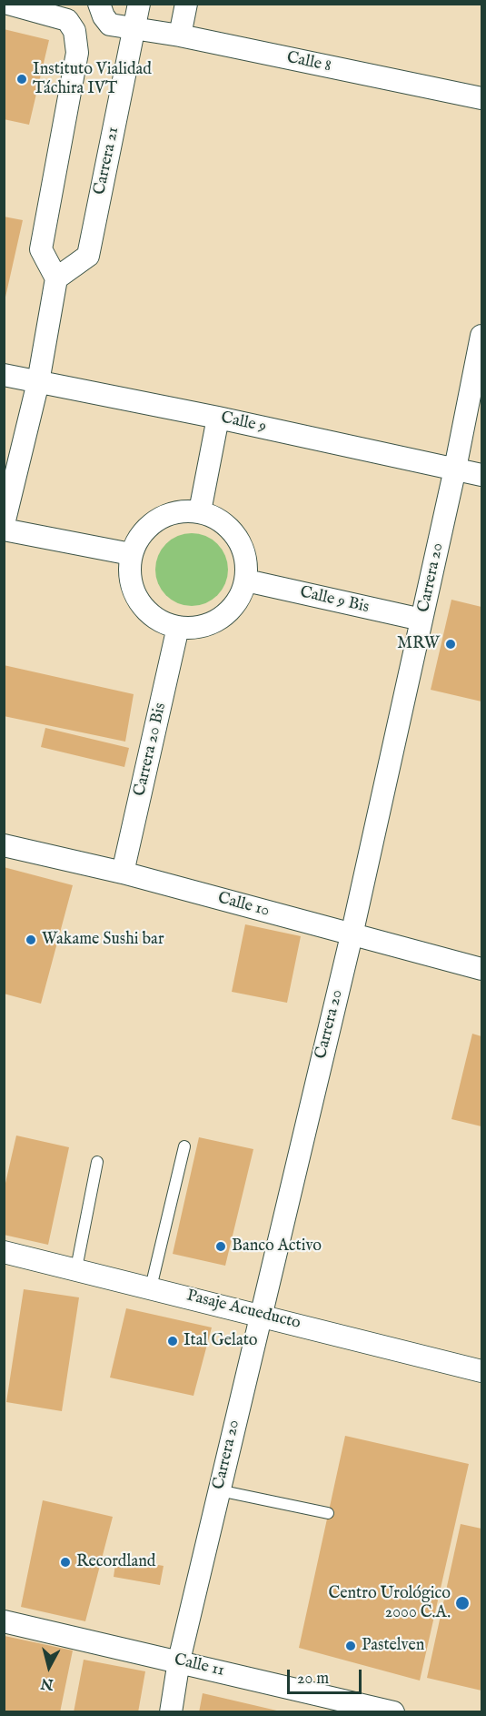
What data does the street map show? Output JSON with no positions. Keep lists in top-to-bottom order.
{
  "streets": {
    "street": [
      "Calle 8",
      "Carrera 21",
      "Calle 9",
      "Carrera 20",
      "Calle 9 Bis",
      "Carrera 20 Bis",
      "Calle 10",
      "Pasaje Acueducto",
      "Calle 11"
    ]
  },
  "crossings": [
    ["Calle 8", "Carrera 21"],
    ["Calle 9", "Carrera 20"],
    ["Carrera 20", "Calle 9 Bis"],
    ["Carrera 20", "Calle 10"],
    ["Carrera 20", "Pasaje Acueducto"],
    ["Carrera 20", "Calle 11"],
    ["Calle 9 Bis", "Carrera 20 Bis"],
    ["Carrera 20 Bis", "Calle 10"]
  ],
  "places": [
    "Instituto Vialidad Táchira IVT",
    "MRW",
    "Wakame Sushi bar",
    "Banco Activo",
    "Ital Gelato",
    "Recordland",
    "Centro Urológico 2000 C.A.",
    "Pastelven"
  ],
  "scale_bar": "20 m",
  "north": "bottom"
}
